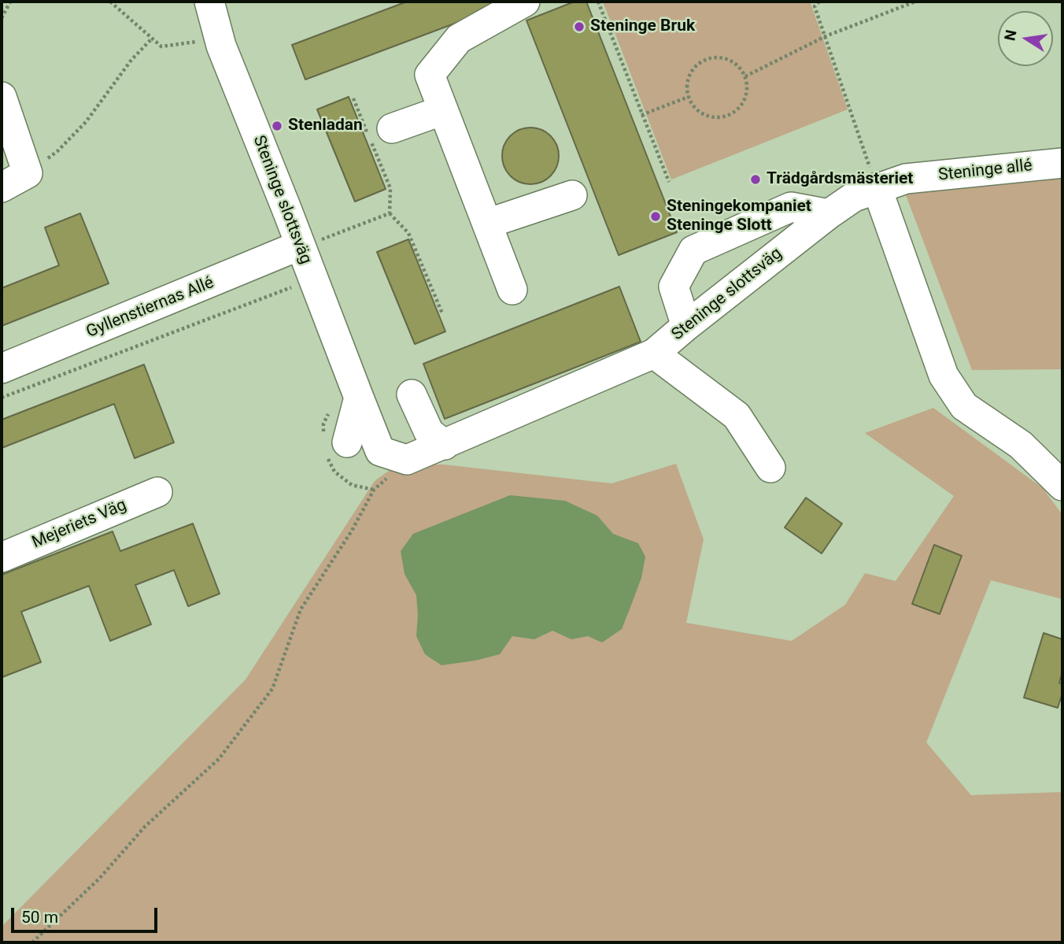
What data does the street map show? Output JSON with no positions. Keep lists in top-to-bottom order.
{
  "streets": {
    "street": [
      "Steninge allé",
      "Steninge slottsväg",
      "Gyllenstiernas Allé",
      "Mejeriets Väg"
    ]
  },
  "crossings": [
    ["Steninge allé", "Steninge slottsväg"],
    ["Steninge slottsväg", "Gyllenstiernas Allé"]
  ],
  "places": [
    "Steninge Bruk",
    "Stenladan",
    "Trädgårdsmästeriet",
    "Steningekompaniet Steninge Slott"
  ],
  "scale_bar": "50 m",
  "north": "left"
}
